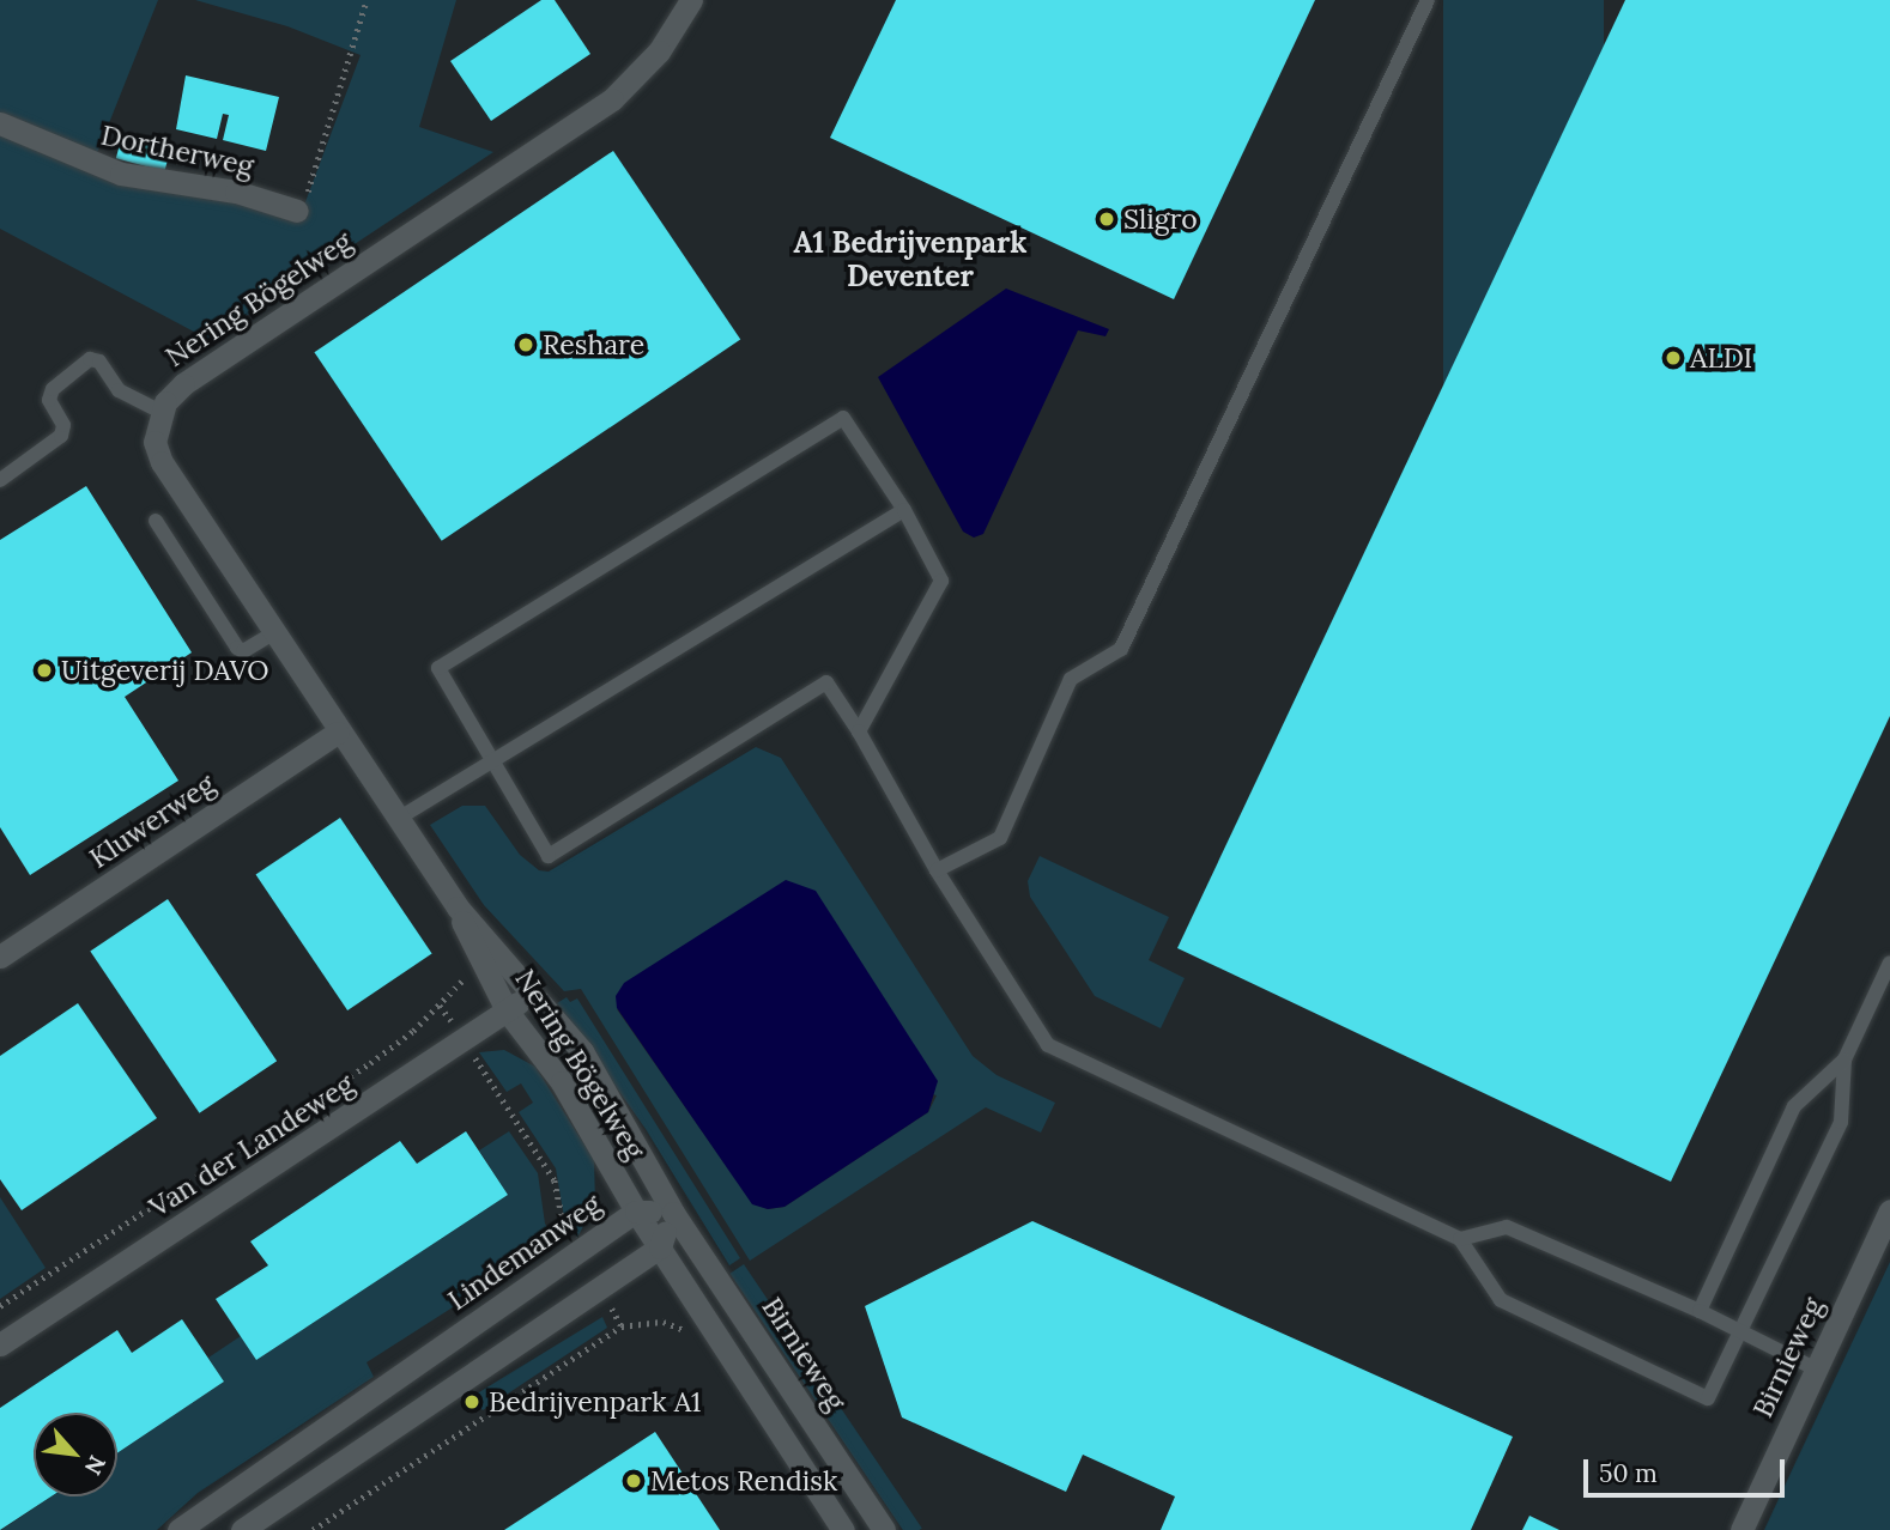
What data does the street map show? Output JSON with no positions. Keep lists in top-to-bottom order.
{
  "streets": {
    "street": [
      "Dortherweg",
      "Nering Bögelweg",
      "Kluwerweg",
      "Van der Landeweg",
      "Lindemanweg",
      "Birnieweg"
    ]
  },
  "crossings": [
    ["Nering Bögelweg", "Kluwerweg"],
    ["Nering Bögelweg", "Van der Landeweg"],
    ["Nering Bögelweg", "Lindemanweg"],
    ["Nering Bögelweg", "Birnieweg"],
    ["Lindemanweg", "Birnieweg"]
  ],
  "districts": ["A1 Bedrijvenpark Deventer"],
  "places": [
    "Sligro",
    "Reshare",
    "ALDI",
    "Uitgeverij DAVO",
    "Bedrijvenpark A1",
    "Metos Rendisk"
  ],
  "scale_bar": "50 m",
  "north": "bottom right"
}
